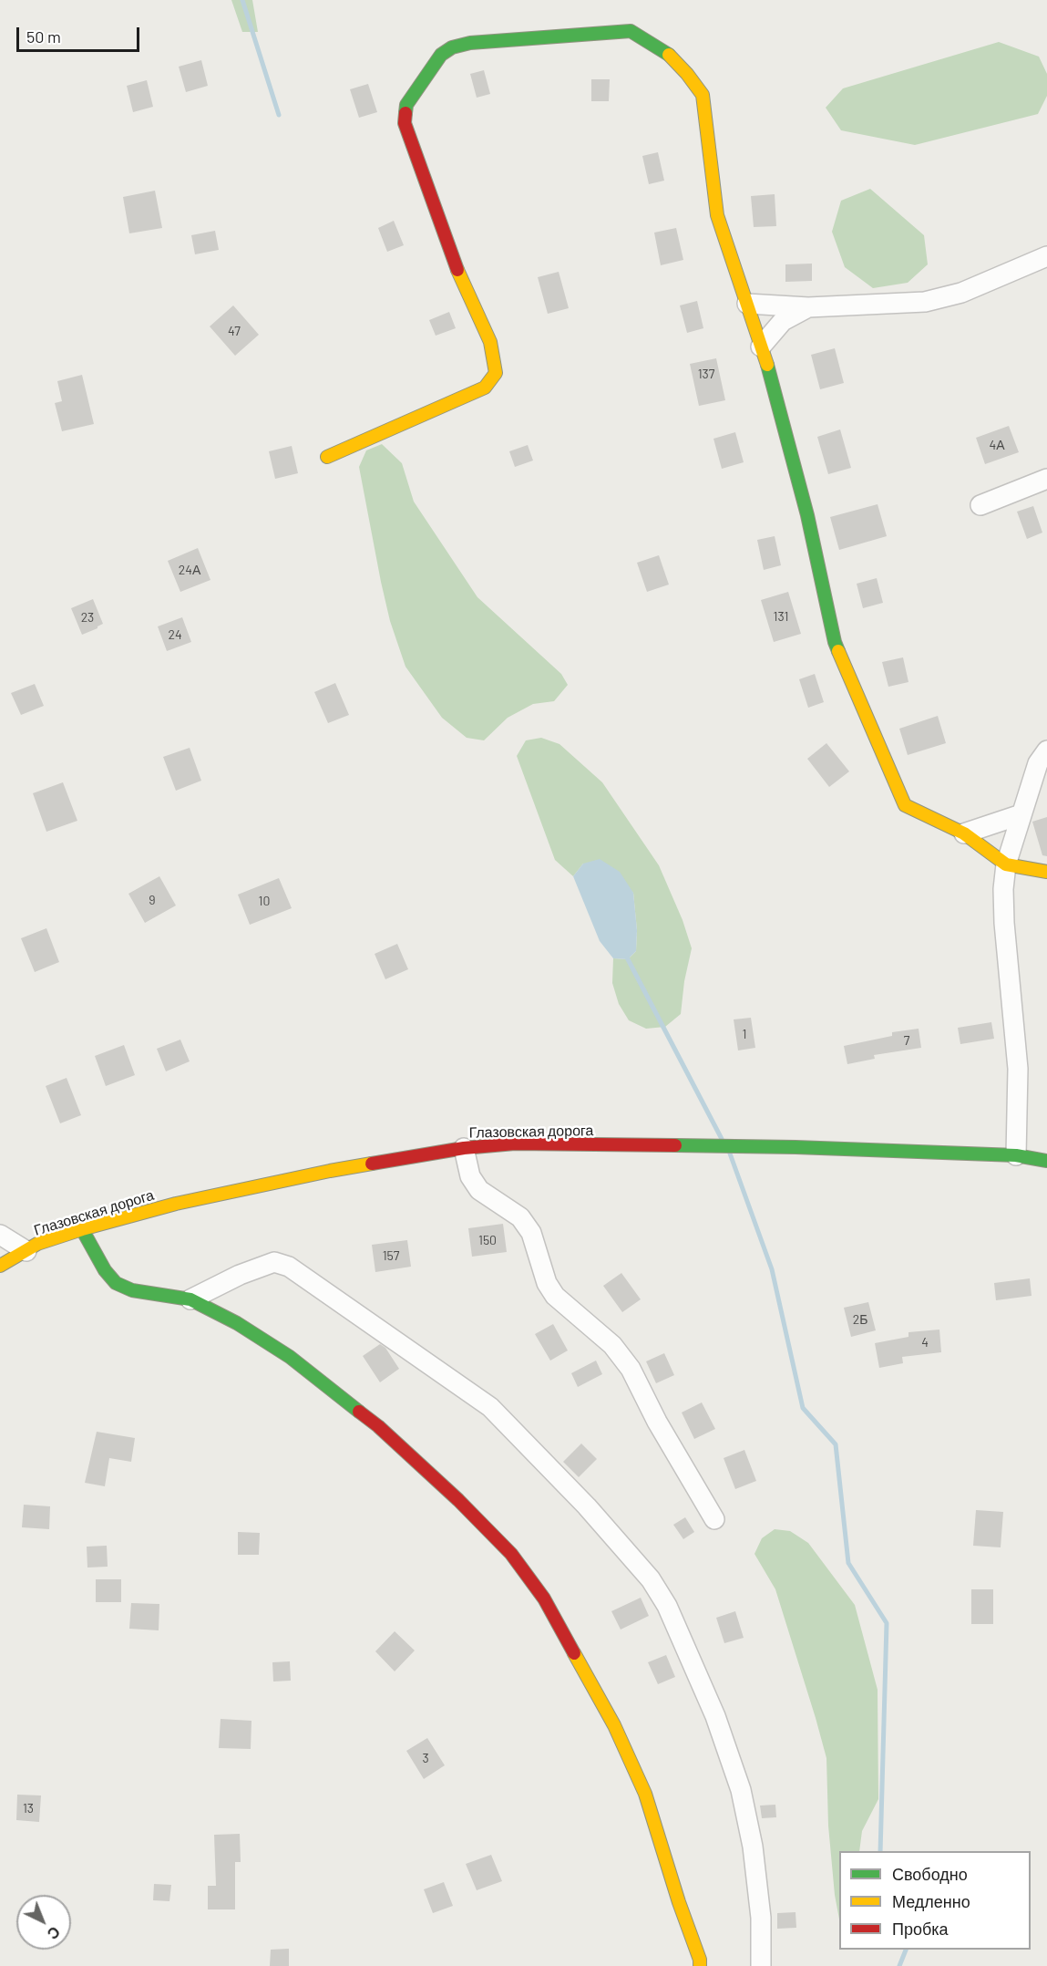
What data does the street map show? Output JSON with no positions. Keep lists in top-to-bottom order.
{
  "streets": {
    "street": ["Глазовская дорога"]
  },
  "house_numbers": [
    "47",
    "137",
    "4А",
    "24А",
    "131",
    "23",
    "24",
    "9",
    "10",
    "1",
    "7",
    "150",
    "157",
    "2Б",
    "4",
    "3",
    "13"
  ],
  "legend": ["Свободно", "Медленно", "Пробка"],
  "scale_bar": "50 m",
  "north": "bottom right"
}
